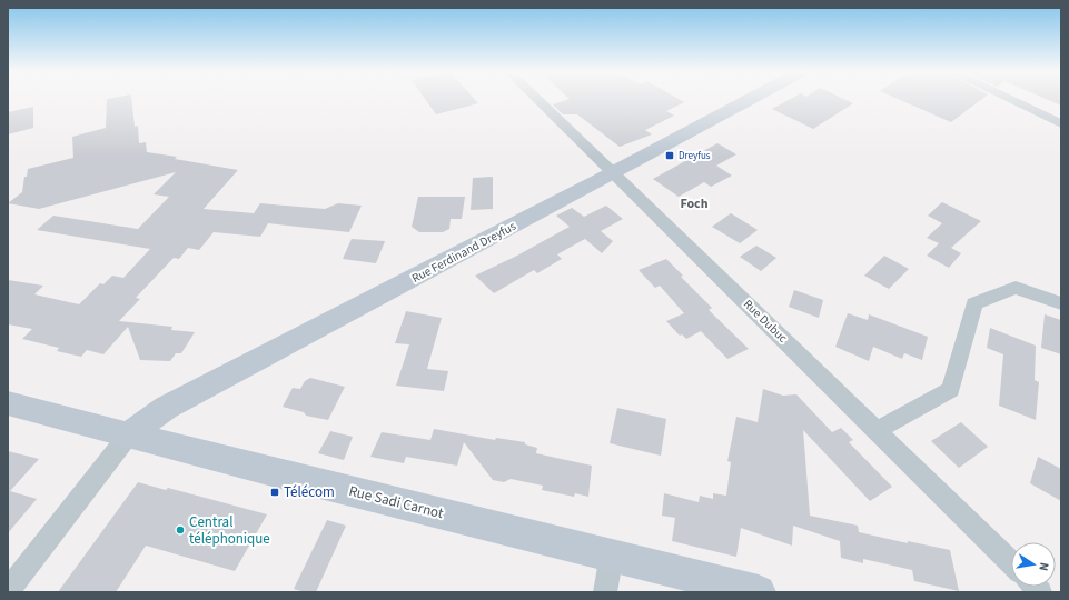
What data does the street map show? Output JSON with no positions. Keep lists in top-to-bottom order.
{
  "streets": {
    "street": ["Rue Ferdinand Dreyfus", "Rue Dubuc", "Rue Sadi Carnot"]
  },
  "crossings": [
    ["Rue Ferdinand Dreyfus", "Rue Dubuc"],
    ["Rue Ferdinand Dreyfus", "Rue Sadi Carnot"]
  ],
  "districts": ["Foch"],
  "places": {
    "transit": ["Dreyfus", "Télécom"],
    "other": ["Central téléphonique"]
  },
  "north": "right"
}
